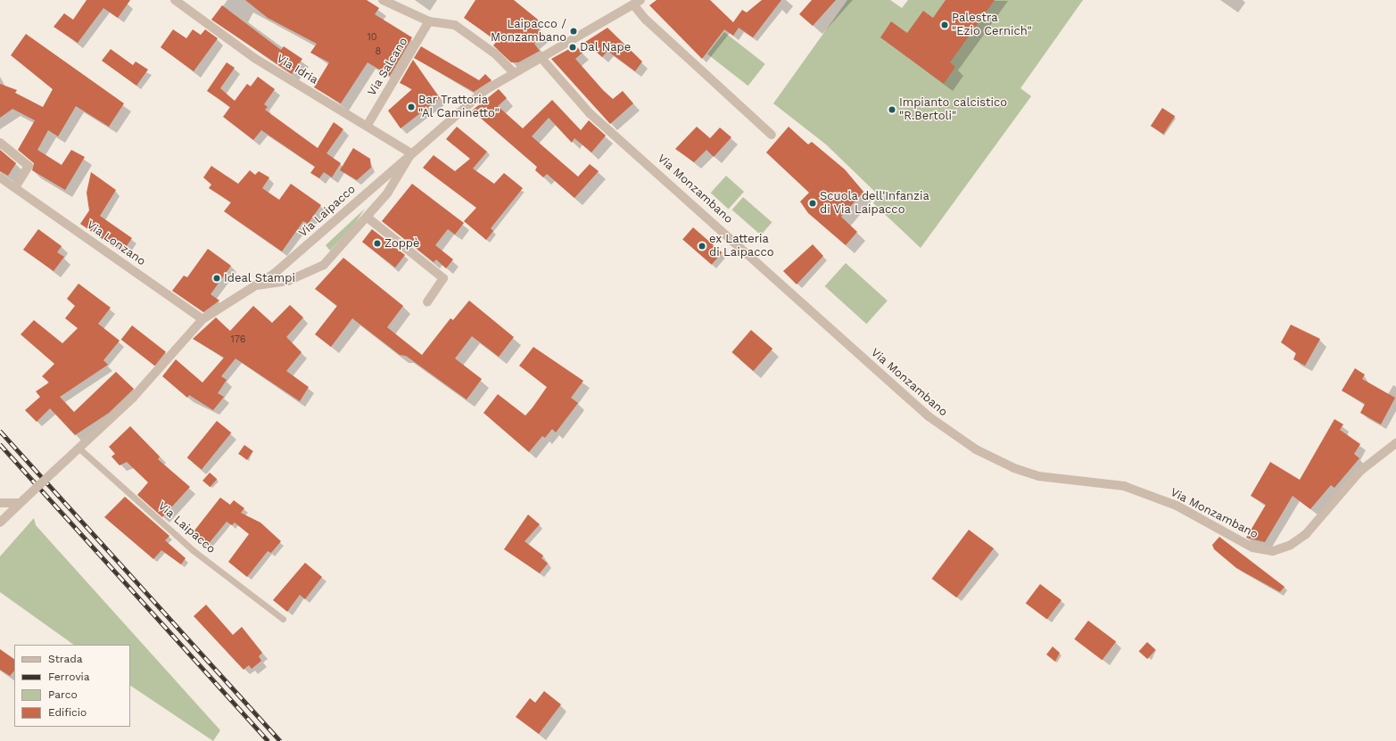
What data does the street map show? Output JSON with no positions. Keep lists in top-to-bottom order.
{
  "streets": {
    "street": [
      "Via Salcano",
      "Via Idria",
      "Via Monzambano",
      "Via Laipacco",
      "Via Lonzano"
    ]
  },
  "crossings": [
    ["Via Salcano", "Via Idria"],
    ["Via Idria", "Via Laipacco"],
    ["Via Monzambano", "Via Laipacco"],
    ["Via Laipacco", "Via Lonzano"]
  ],
  "places": [
    "Palestra \"Ezio Cernich\"",
    "Laipacco / Monzambano",
    "Dal Nape",
    "Bar Trattoria \"Al Caminetto\"",
    "Impianto calcistico \"R.Bertoli\"",
    "Scuola dell'Infanzia di Via Laipacco",
    "Zoppè",
    "ex Latteria di Laipacco",
    "Ideal Stampi"
  ],
  "house_numbers": ["10", "8", "176"],
  "legend": [
    "Strada",
    "Ferrovia",
    "Parco",
    "Edificio"
  ]
}
